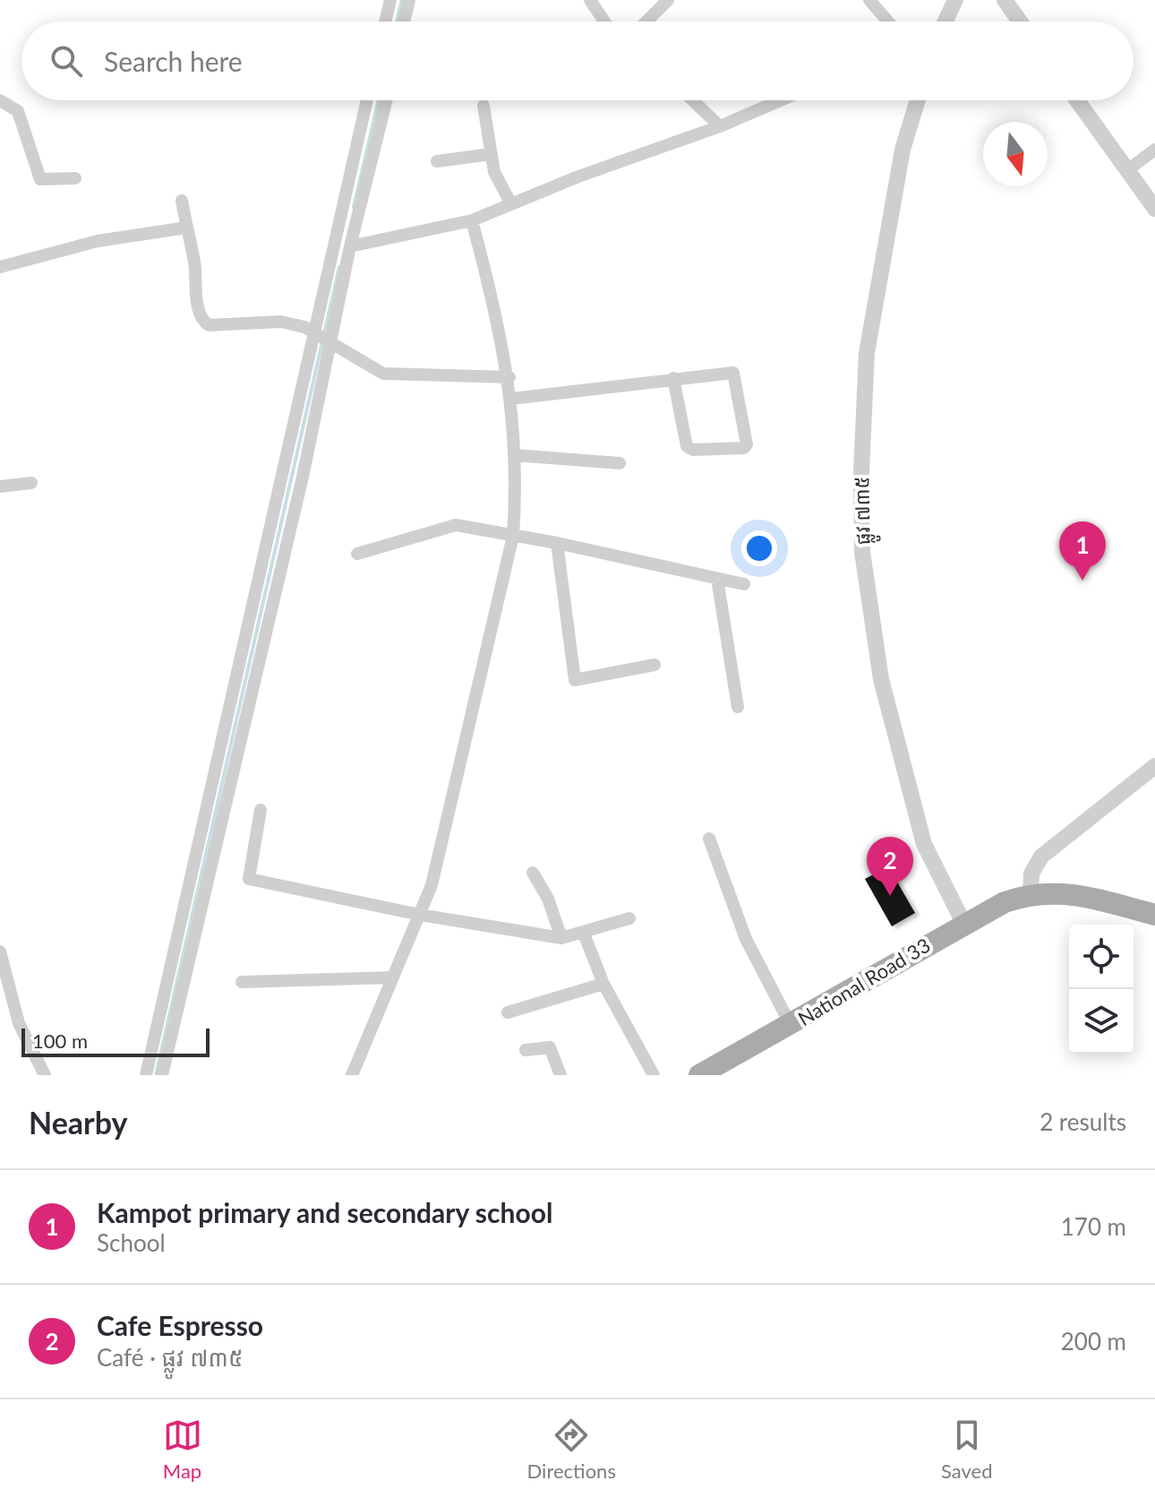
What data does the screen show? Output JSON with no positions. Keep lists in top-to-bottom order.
{
  "streets": {
    "main road": ["National Road 33"],
    "street": ["ផ្លូវ ៧៣៥"]
  },
  "crossings": [
    ["ផ្លូវ ៧៣៥", "National Road 33"]
  ],
  "scale_bar": "100 m",
  "north": "bottom",
  "page": {
    "search": "Search here",
    "pins": ["1", "2"],
    "scale": "100 m",
    "heading": ["Nearby", "2 results"],
    "list": [
      {
        "mark": "1",
        "name": "Kampot primary and secondary school",
        "note": "School",
        "value": "170 m"
      },
      {
        "mark": "2",
        "name": "Cafe Espresso",
        "note": "Café · ផ្លូវ ៧៣៥",
        "value": "200 m"
      }
    ],
    "nav": ["Map", "Directions", "Saved"]
  }
}
